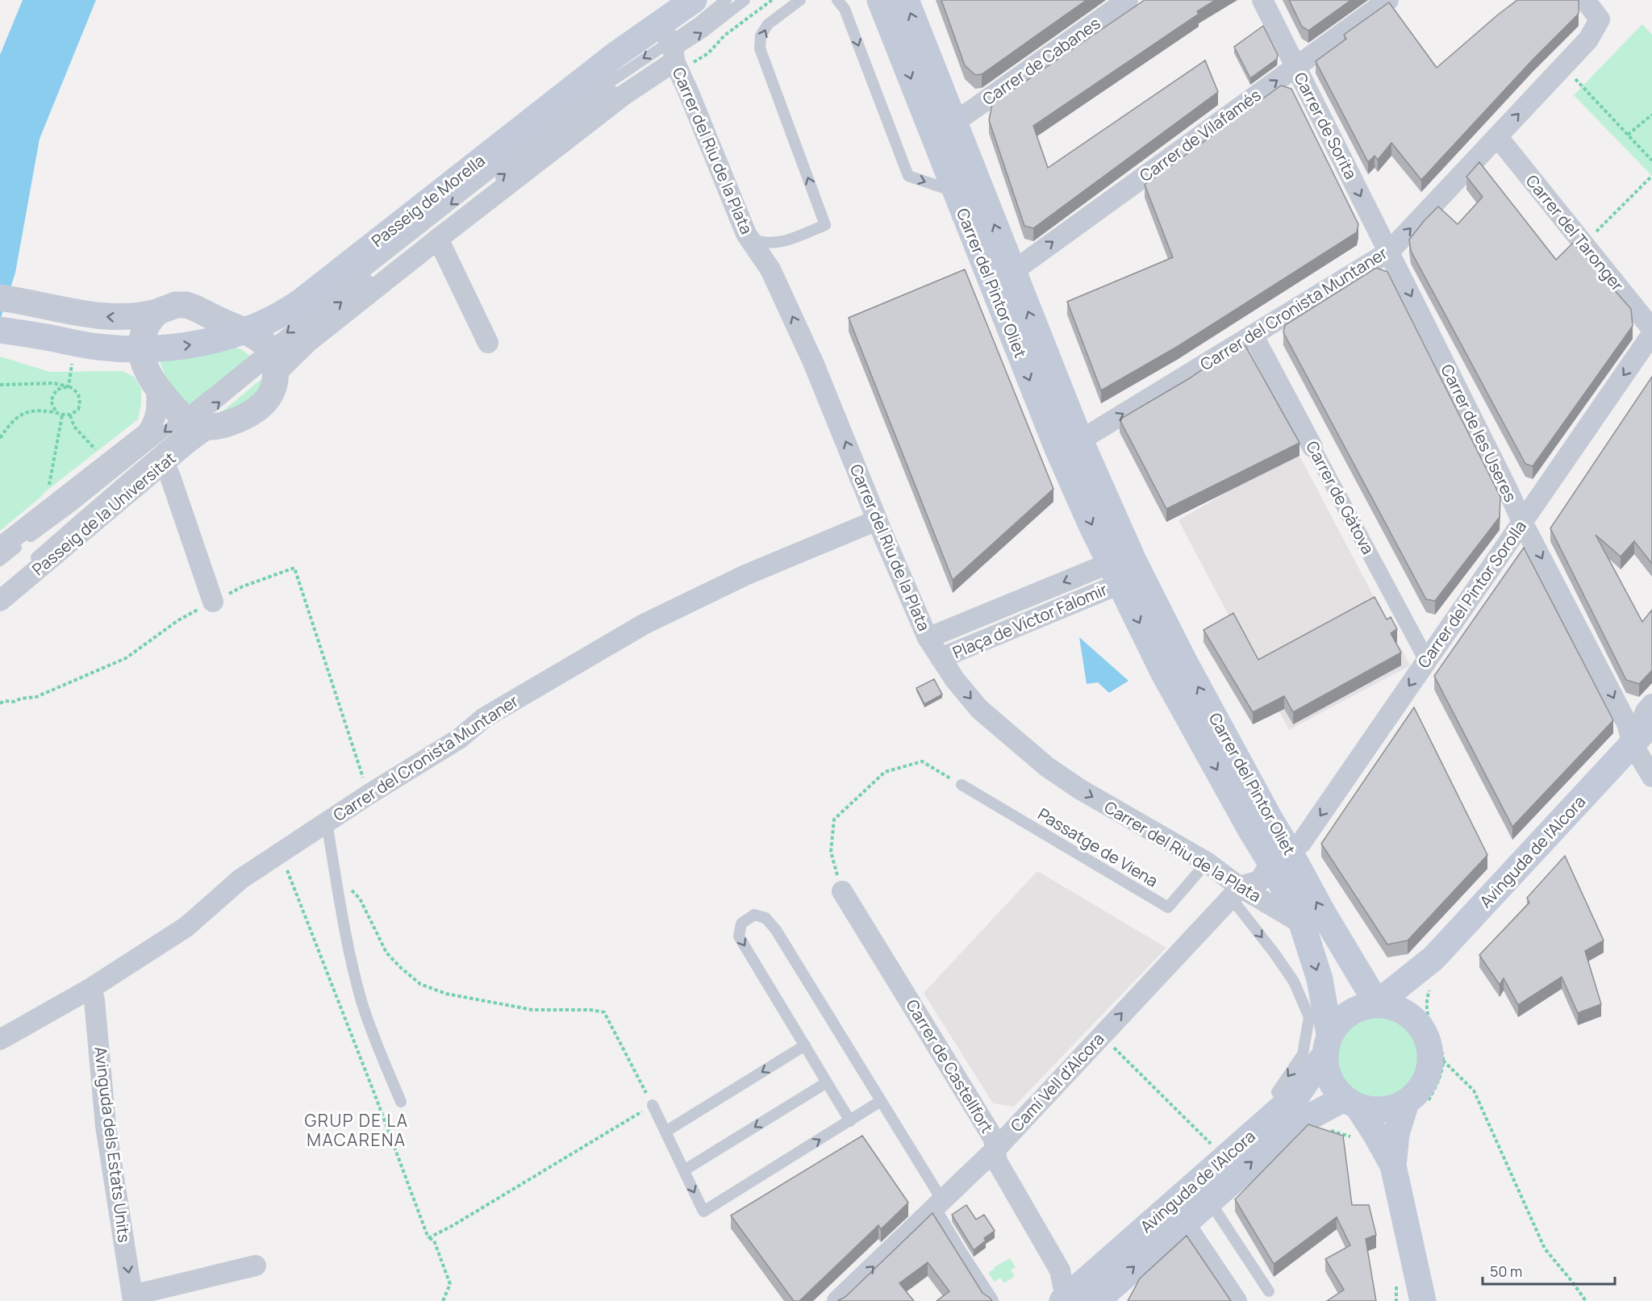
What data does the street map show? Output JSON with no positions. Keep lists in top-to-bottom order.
{
  "streets": {
    "main road": ["Passeig de Morella", "Carrer del Pintor Oliet", "Avinguda de l'Alcora"],
    "street": [
      "Carrer de Cabanes",
      "Carrer de Sorita",
      "Carrer de Vilafamés",
      "Carrer del Riu de la Plata",
      "Carrer del Taronger",
      "Carrer del Cronista Muntaner",
      "Carrer de les Useres",
      "Carrer de Gàtova",
      "Passeig de la Universitat",
      "Carrer del Pintor Sorolla",
      "Plaça de Víctor Falomir",
      "Carrer de Castellfort",
      "Camí Vell d'Alcora",
      "Avinguda dels Estats Units"
    ],
    "lane": ["Passatge de Viena"]
  },
  "crossings": [
    ["Carrer de Cabanes", "Carrer del Pintor Oliet"],
    ["Carrer de Sorita", "Carrer de Vilafamés"],
    ["Carrer de Sorita", "Carrer del Cronista Muntaner"],
    ["Carrer de Sorita", "Carrer de les Useres"],
    ["Carrer de Vilafamés", "Carrer del Pintor Oliet"],
    ["Carrer del Riu de la Plata", "Passeig de Morella"],
    ["Carrer del Riu de la Plata", "Carrer del Pintor Oliet"],
    ["Carrer del Riu de la Plata", "Carrer del Cronista Muntaner"],
    ["Carrer del Riu de la Plata", "Plaça de Víctor Falomir"],
    ["Carrer del Riu de la Plata", "Passatge de Viena"],
    ["Carrer del Riu de la Plata", "Camí Vell d'Alcora"],
    ["Carrer del Taronger", "Carrer del Cronista Muntaner"],
    ["Carrer del Pintor Oliet", "Carrer del Cronista Muntaner"],
    ["Carrer del Pintor Oliet", "Carrer del Pintor Sorolla"],
    ["Carrer del Pintor Oliet", "Plaça de Víctor Falomir"],
    ["Carrer del Pintor Oliet", "Avinguda de l'Alcora"],
    ["Carrer del Pintor Oliet", "Camí Vell d'Alcora"],
    ["Carrer del Cronista Muntaner", "Carrer de les Useres"],
    ["Carrer del Cronista Muntaner", "Carrer de Gàtova"],
    ["Carrer del Cronista Muntaner", "Avinguda dels Estats Units"],
    ["Carrer de les Useres", "Carrer del Pintor Sorolla"],
    ["Carrer de les Useres", "Avinguda de l'Alcora"],
    ["Carrer de Gàtova", "Carrer del Pintor Sorolla"],
    ["Carrer del Pintor Sorolla", "Camí Vell d'Alcora"],
    ["Avinguda de l'Alcora", "Carrer de Castellfort"],
    ["Carrer de Castellfort", "Camí Vell d'Alcora"]
  ],
  "one_way": [
    "Carrer de Sorita",
    "Carrer de Vilafamés",
    "Carrer de les Useres",
    "Carrer del Pintor Sorolla",
    "Camí Vell d'Alcora",
    "Avinguda dels Estats Units"
  ],
  "districts": ["GRUP DE LA MACARENA"],
  "scale_bar": "50 m"
}
